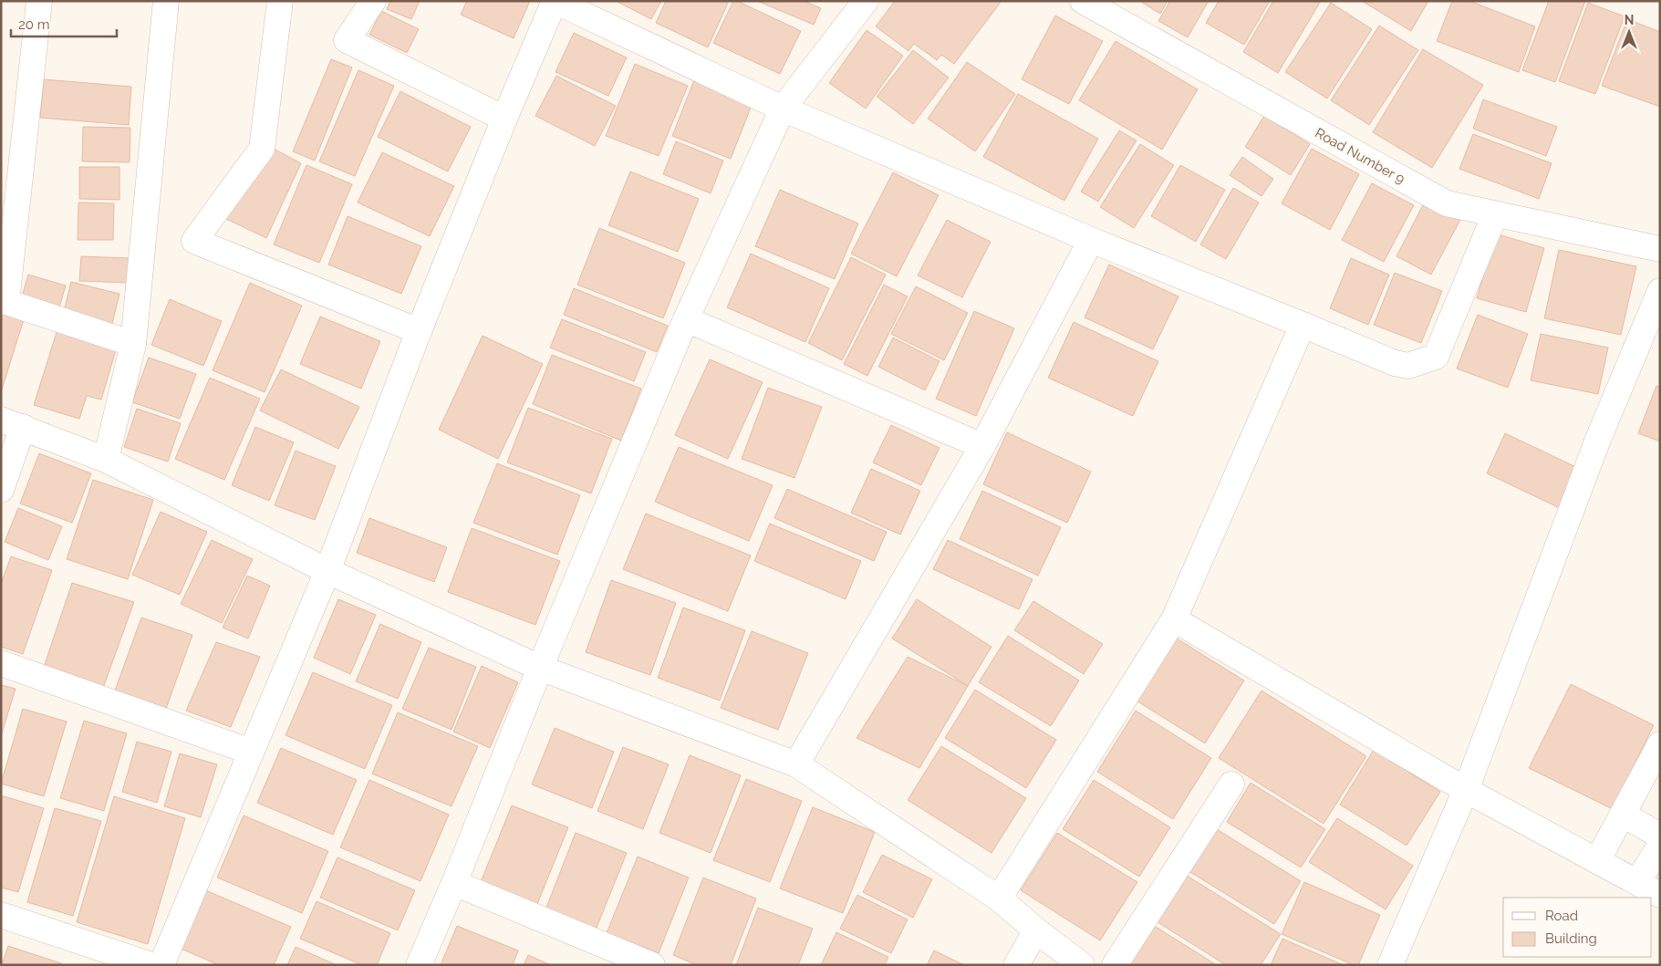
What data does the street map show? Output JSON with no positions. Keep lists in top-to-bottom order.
{
  "streets": {
    "street": ["Road Number 9"]
  },
  "legend": ["Road", "Building"],
  "scale_bar": "20 m",
  "north": "top"
}
